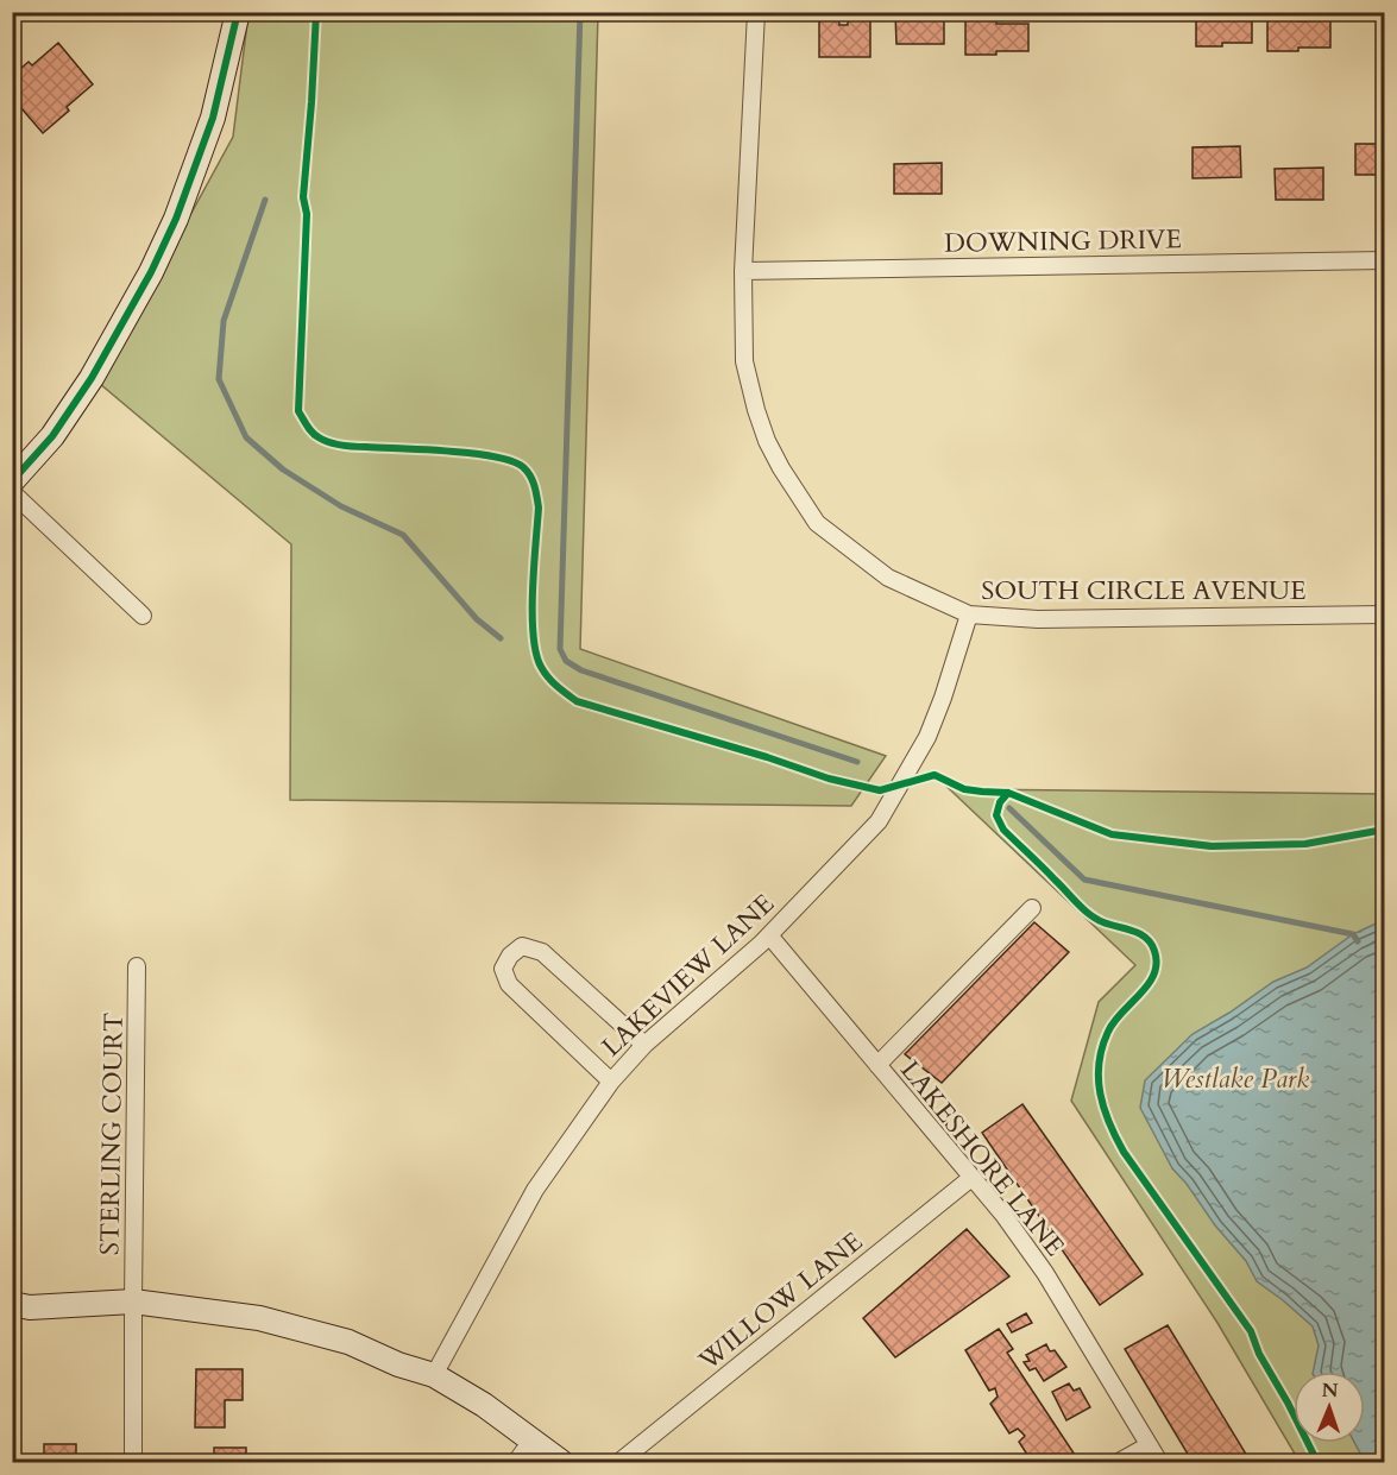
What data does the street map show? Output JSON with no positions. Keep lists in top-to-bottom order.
{
  "streets": {
    "street": [
      "DOWNING DRIVE",
      "SOUTH CIRCLE AVENUE",
      "LAKEVIEW LANE",
      "STERLING COURT",
      "LAKESHORE LANE",
      "WILLOW LANE"
    ]
  },
  "crossings": [
    ["DOWNING DRIVE", "SOUTH CIRCLE AVENUE"],
    ["SOUTH CIRCLE AVENUE", "LAKEVIEW LANE"],
    ["LAKEVIEW LANE", "LAKESHORE LANE"],
    ["LAKESHORE LANE", "WILLOW LANE"]
  ],
  "parks": ["Westlake Park"],
  "north": "top"
}
